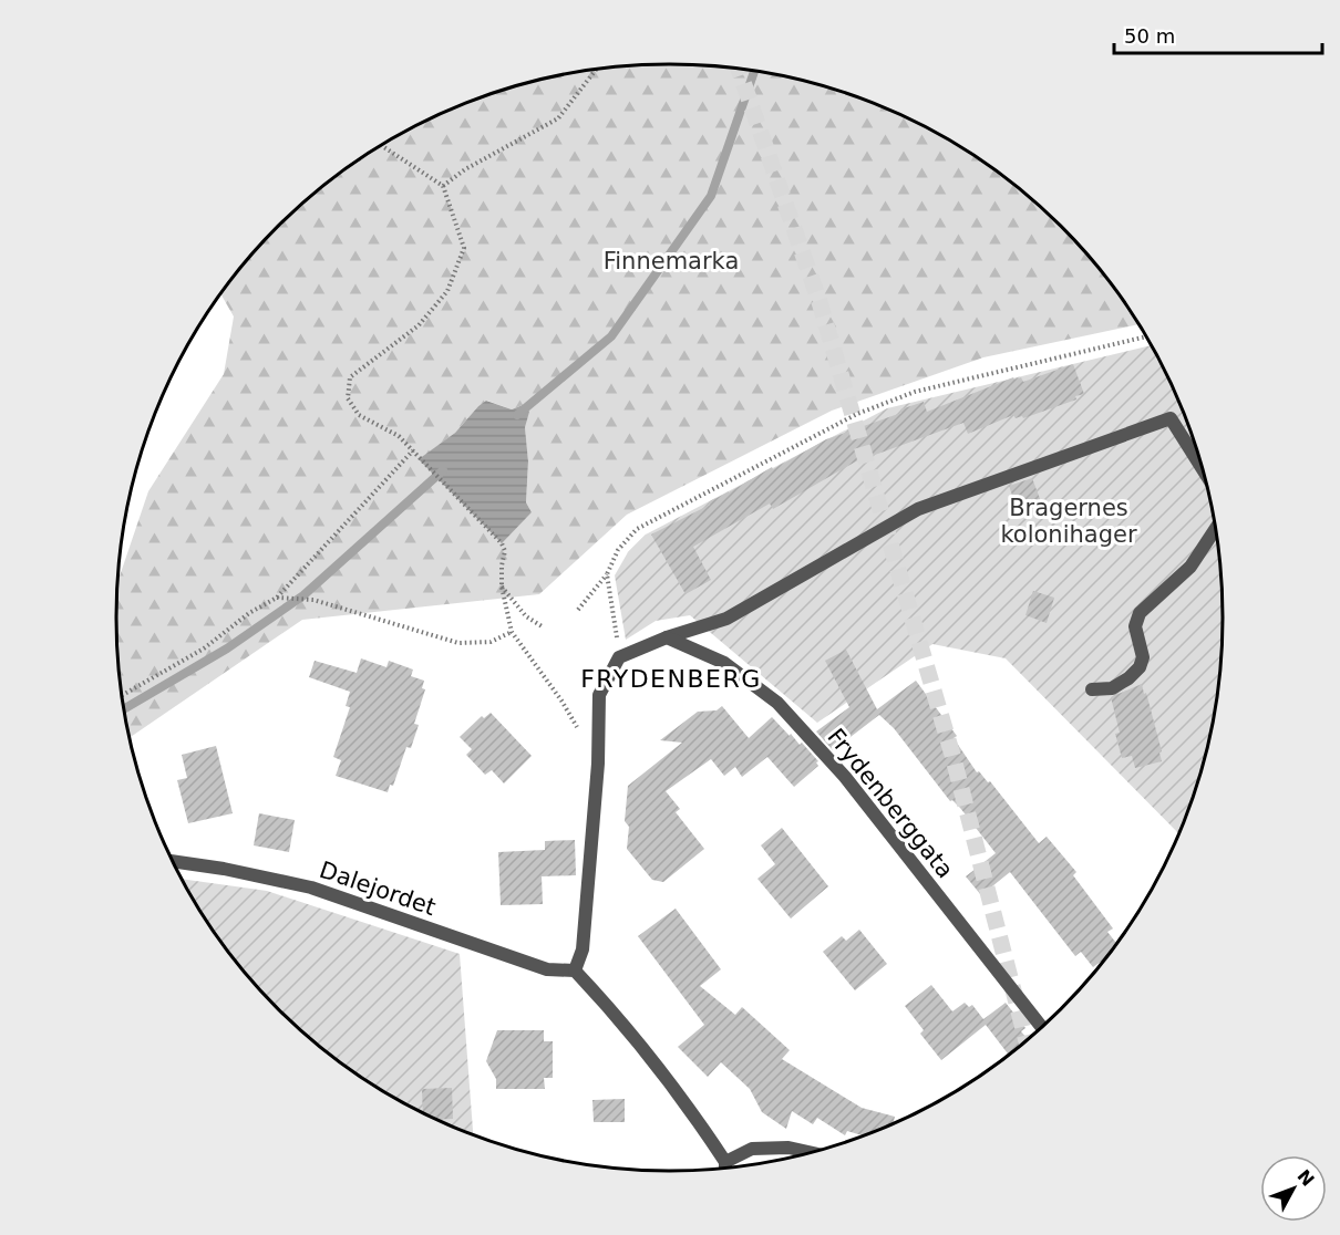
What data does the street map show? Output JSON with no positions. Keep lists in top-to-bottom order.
{
  "streets": {
    "street": ["Frydenberggata", "Dalejordet"]
  },
  "districts": ["FRYDENBERG"],
  "parks": ["Finnemarka", "Bragernes kolonihager"],
  "scale_bar": "50 m",
  "north": "top right"
}
